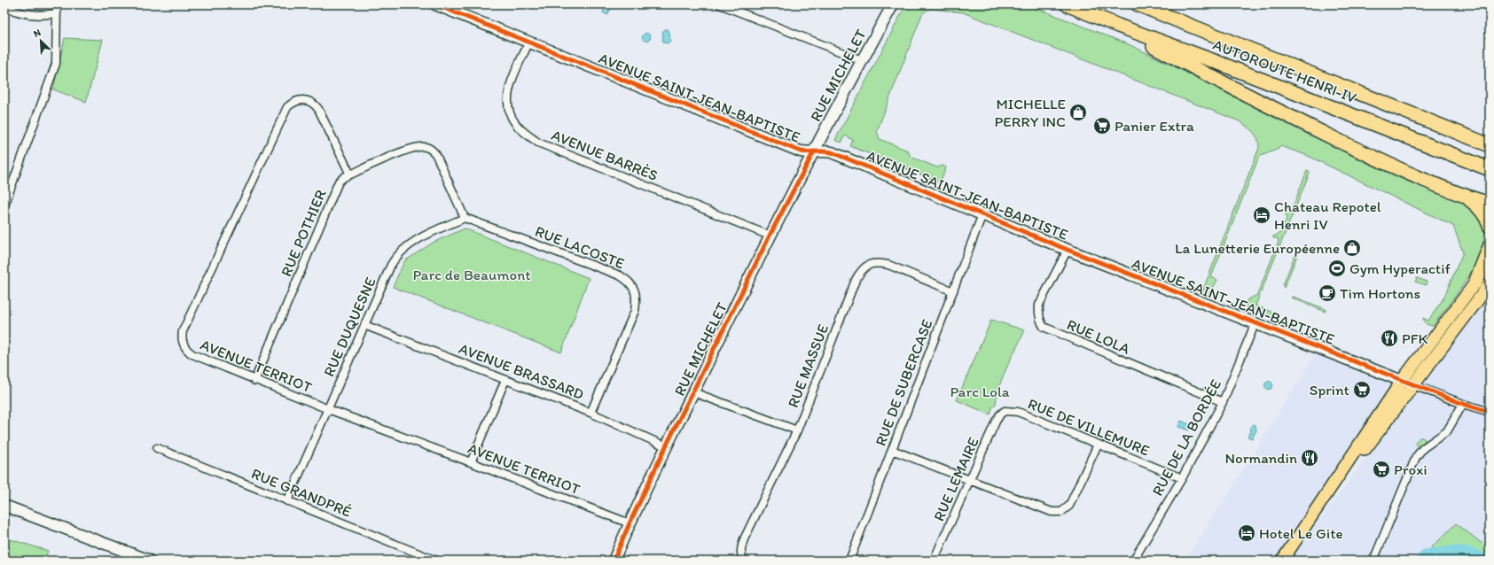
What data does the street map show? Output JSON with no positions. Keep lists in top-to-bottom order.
{
  "streets": {
    "highway": ["AUTOROUTE HENRI-IV"],
    "street": [
      "RUE MICHELET",
      "AVENUE SAINT-JEAN-BAPTISTE",
      "AVENUE BARRÈS",
      "RUE POTHIER",
      "RUE LACOSTE",
      "RUE DUQUESNE",
      "RUE LOLA",
      "AVENUE TERRIOT",
      "RUE MASSUE",
      "AVENUE BRASSARD",
      "RUE DE SUBERCASE",
      "RUE DE VILLEMURE",
      "RUE DE LA BORDÉE",
      "RUE LEMAIRE",
      "RUE GRANDPRÉ"
    ]
  },
  "crossings": [
    ["RUE MICHELET", "AVENUE SAINT-JEAN-BAPTISTE"],
    ["RUE MICHELET", "AVENUE BARRÈS"],
    ["RUE MICHELET", "AVENUE TERRIOT"],
    ["RUE MICHELET", "AVENUE BRASSARD"],
    ["AVENUE SAINT-JEAN-BAPTISTE", "AVENUE BARRÈS"],
    ["AVENUE SAINT-JEAN-BAPTISTE", "RUE LOLA"],
    ["AVENUE SAINT-JEAN-BAPTISTE", "RUE DE SUBERCASE"],
    ["AVENUE SAINT-JEAN-BAPTISTE", "RUE DE LA BORDÉE"],
    ["RUE POTHIER", "RUE LACOSTE"],
    ["RUE POTHIER", "RUE DUQUESNE"],
    ["RUE POTHIER", "AVENUE TERRIOT"],
    ["RUE LACOSTE", "RUE DUQUESNE"],
    ["RUE LACOSTE", "AVENUE BRASSARD"],
    ["RUE DUQUESNE", "AVENUE TERRIOT"],
    ["RUE DUQUESNE", "AVENUE BRASSARD"],
    ["RUE DUQUESNE", "RUE GRANDPRÉ"],
    ["RUE LOLA", "RUE DE LA BORDÉE"],
    ["RUE MASSUE", "RUE DE SUBERCASE"],
    ["RUE DE VILLEMURE", "RUE DE LA BORDÉE"],
    ["RUE DE VILLEMURE", "RUE LEMAIRE"]
  ],
  "parks": ["Parc de Beaumont", "Parc Lola"],
  "places": {
    "shop": ["MICHELLE PERRY INC", "La Lunetterie Européenne"],
    "supermarket": ["Panier Extra", "Sprint", "Proxi"],
    "hotel": ["Chateau Repotel Henri IV", "Hotel Le Gite"],
    "sports": ["Gym Hyperactif"],
    "cafe": ["Tim Hortons"],
    "restaurant": ["PFK", "Normandin"]
  },
  "north": "top left"
}
